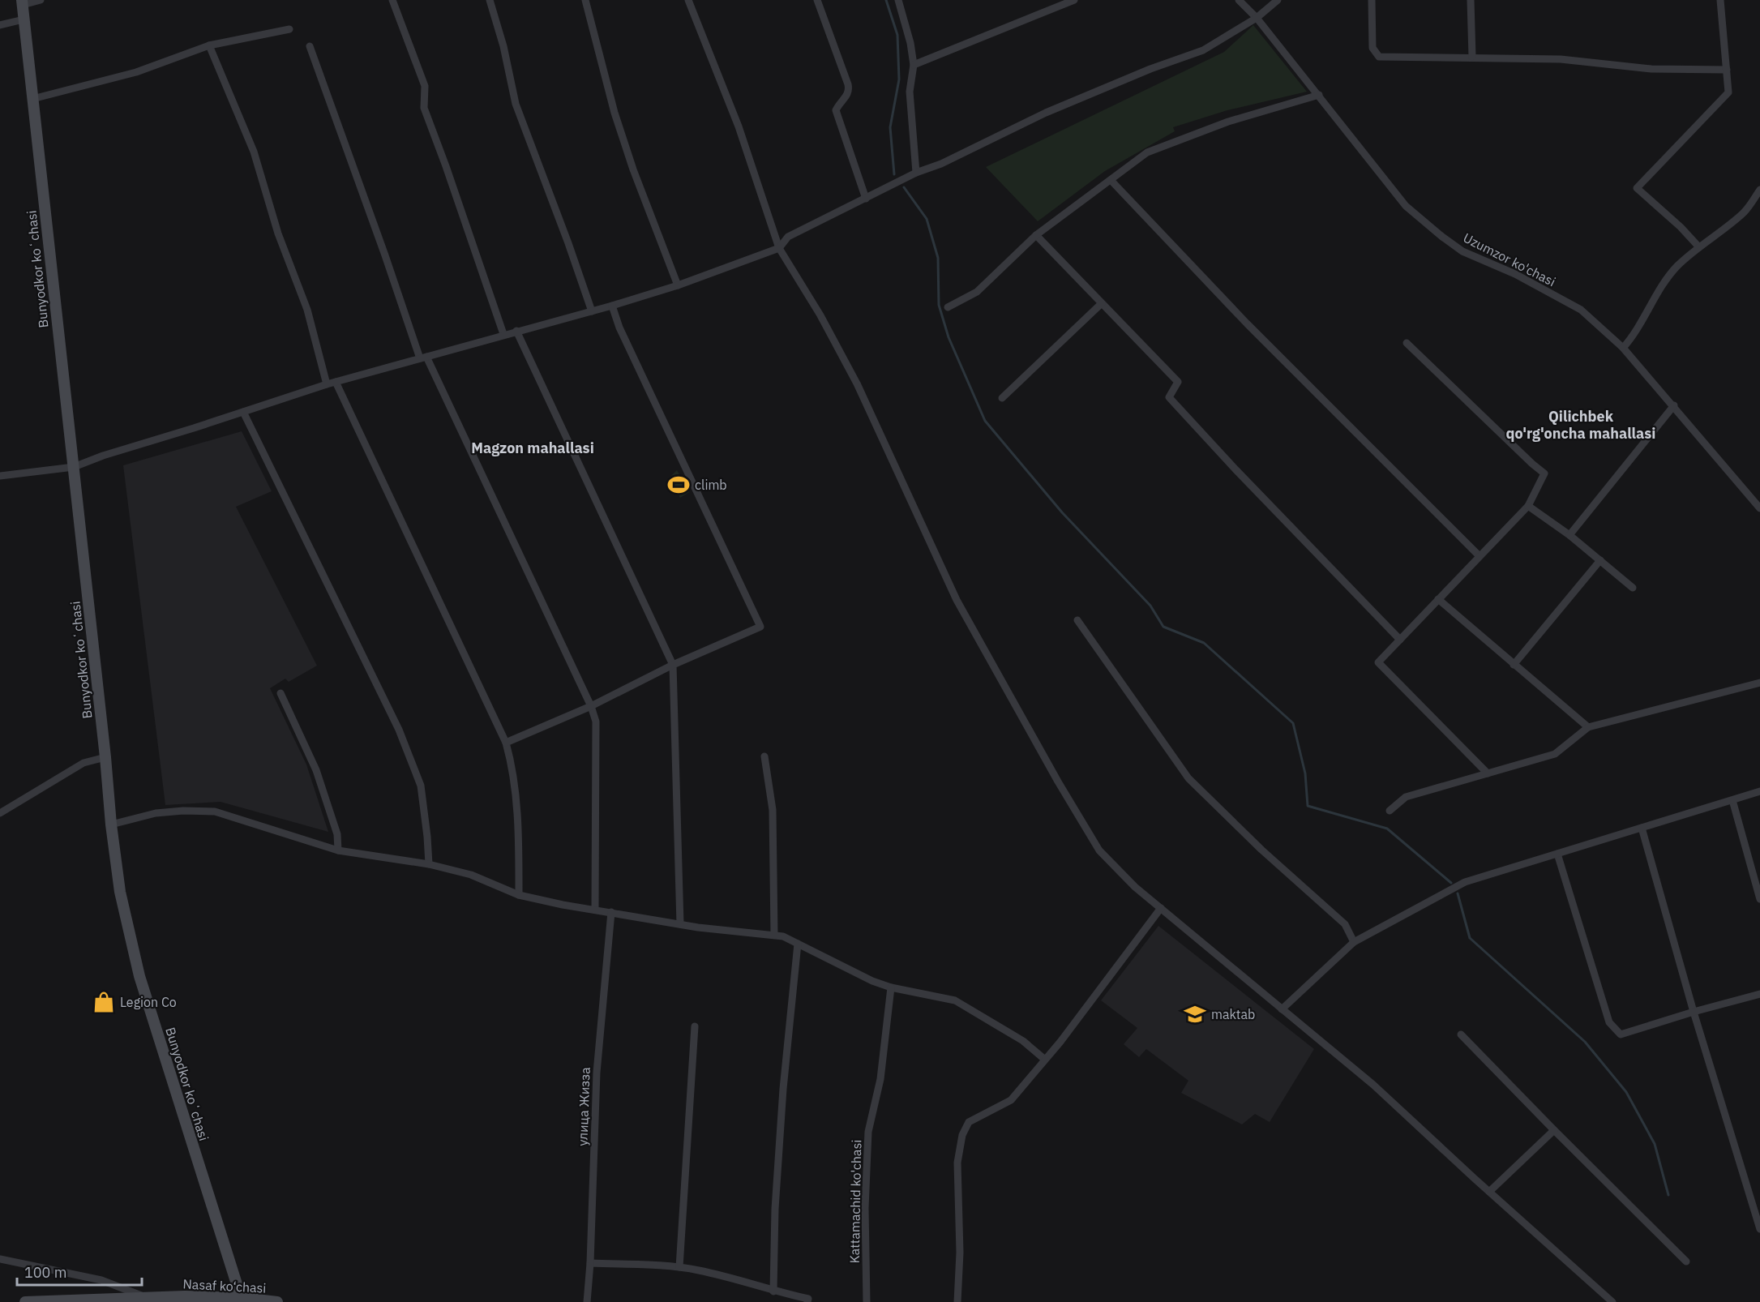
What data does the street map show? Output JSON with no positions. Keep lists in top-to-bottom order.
{
  "streets": {
    "main road": ["Bunyodkor koʻchasi", "Nasaf ko‘chasi"],
    "street": ["Uzumzor ko'chasi", "улица Жизза", "Kattamachid ko'chasi"]
  },
  "crossings": [
    ["Bunyodkor koʻchasi", "Nasaf ko‘chasi"]
  ],
  "districts": ["Qilichbek qo'rg'oncha mahallasi", "Magzon mahallasi"],
  "places": {
    "sports": ["climb"],
    "shop": ["Legion Co"],
    "school or university": ["maktab"]
  },
  "scale_bar": "100 m"
}
